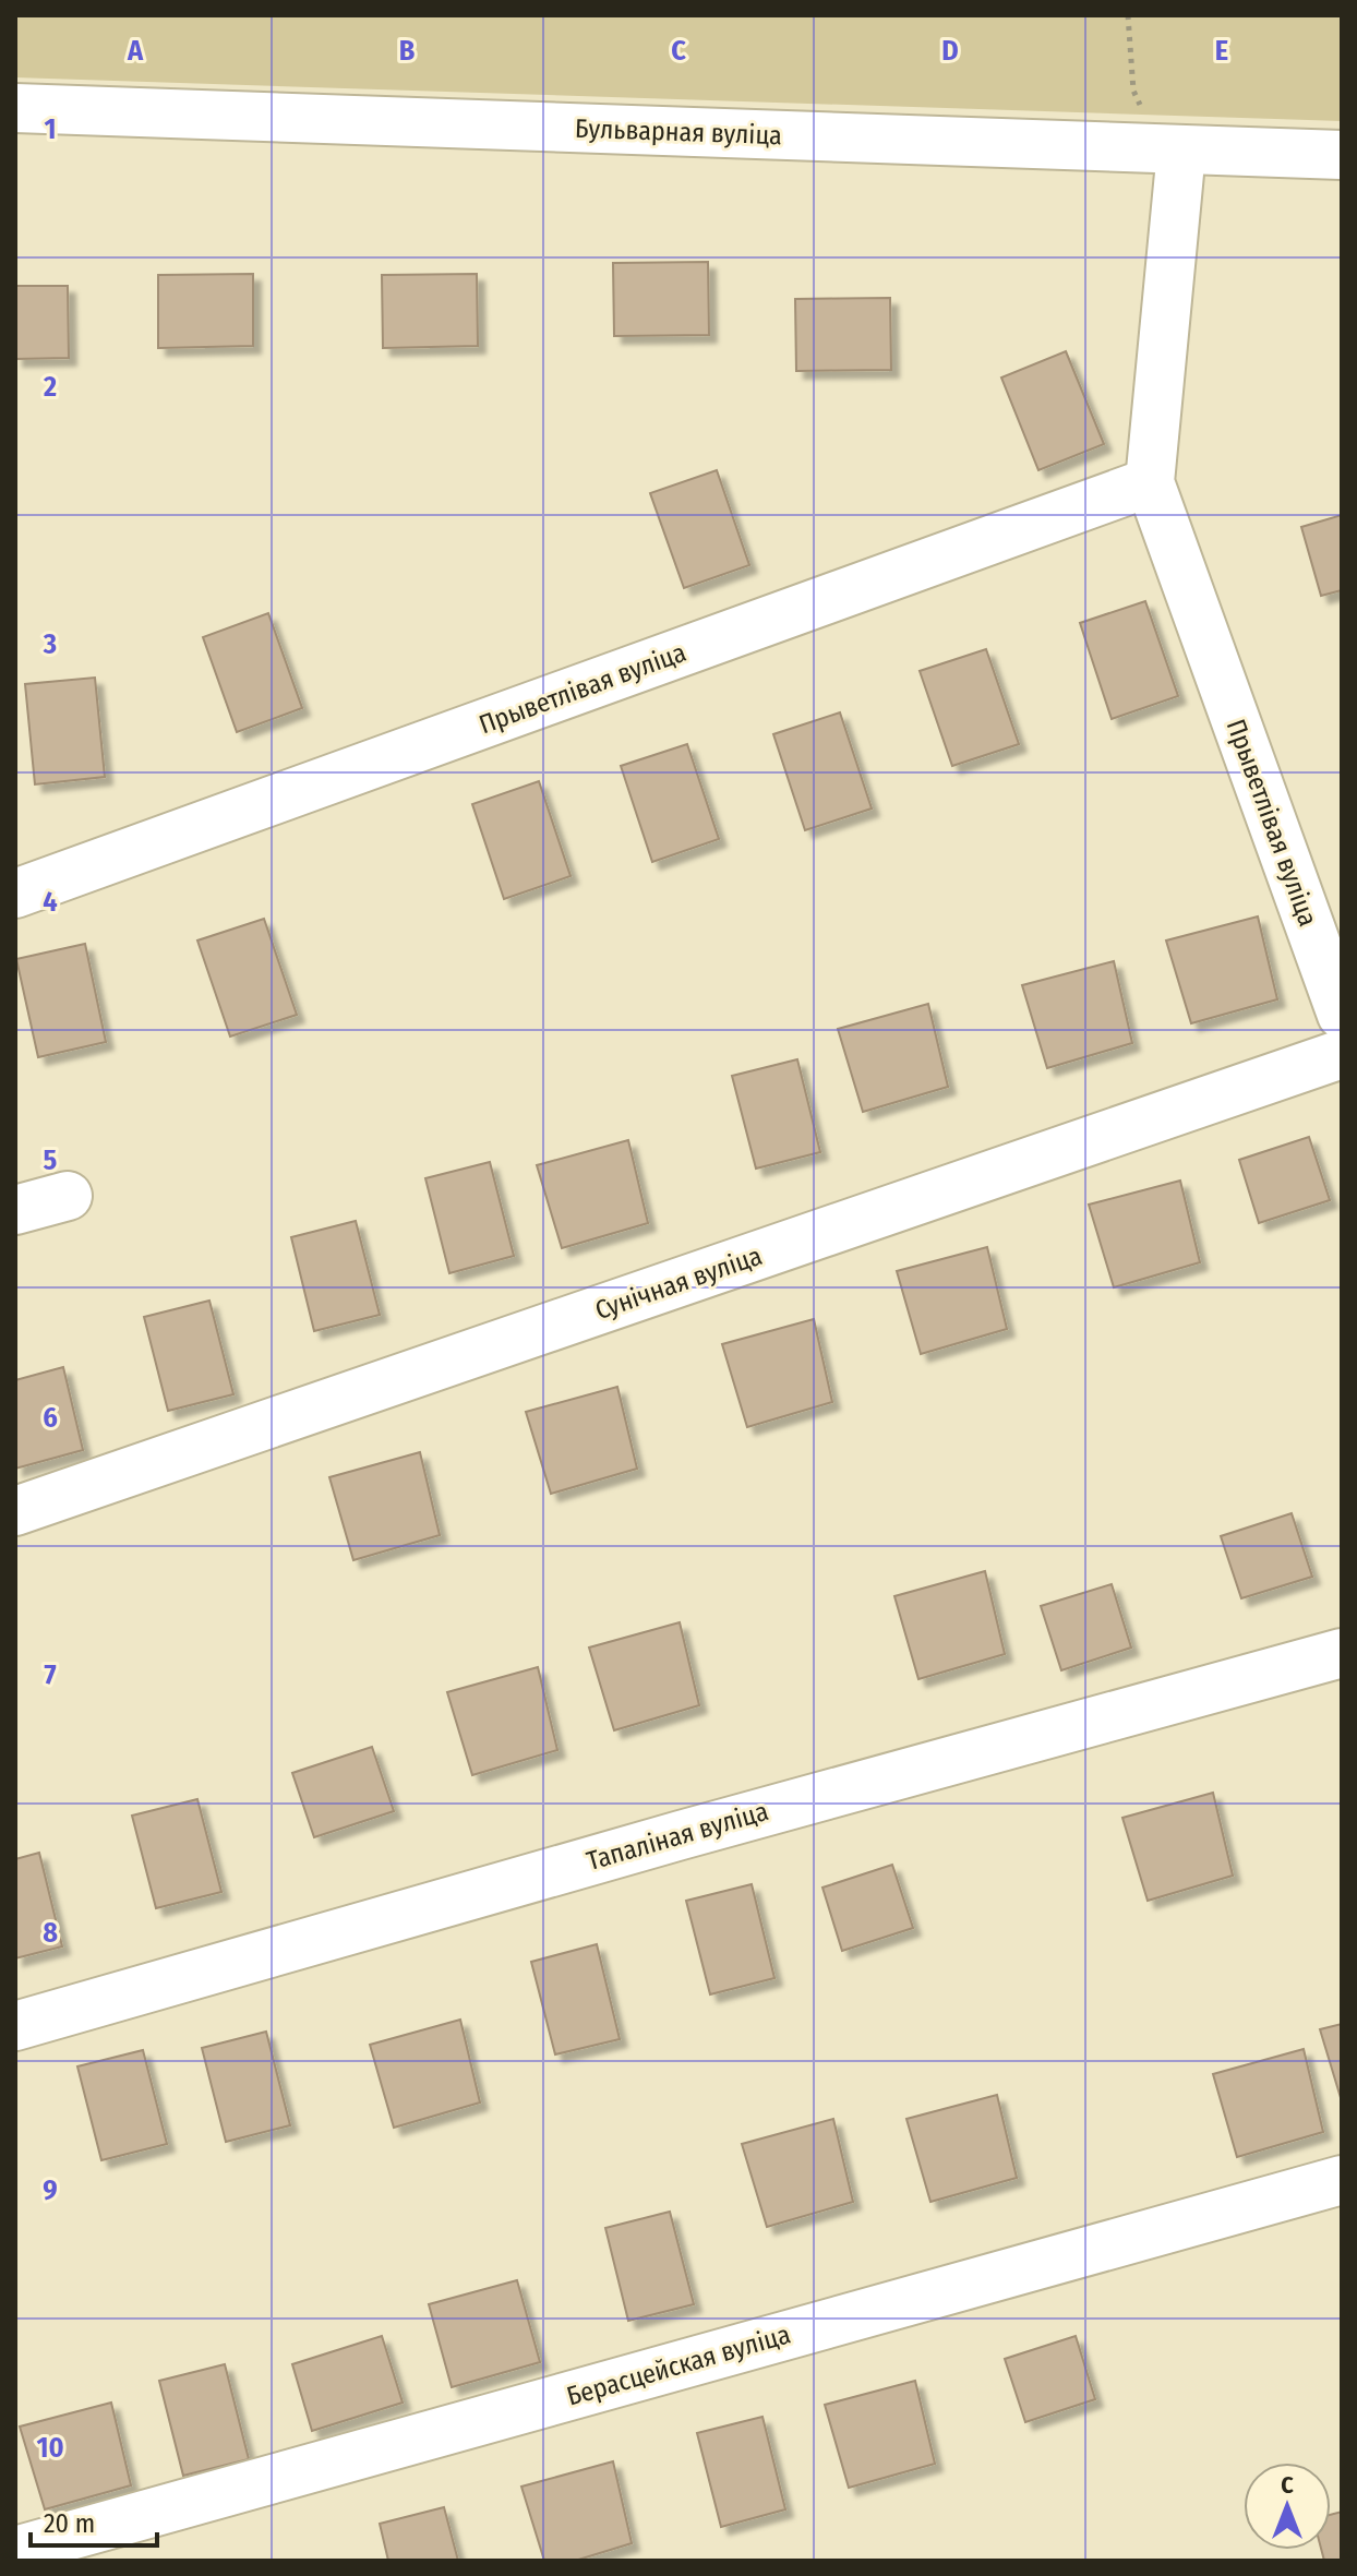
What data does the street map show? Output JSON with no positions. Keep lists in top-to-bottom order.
{
  "streets": {
    "street": [
      "Бульварная вуліца",
      "Прыветлівая вуліца",
      "Сунічная вуліца",
      "Тапаліная вуліца",
      "Берасцейская вуліца"
    ]
  },
  "crossings": [
    ["Бульварная вуліца", "Прыветлівая вуліца"]
  ],
  "scale_bar": "20 m",
  "north": "top",
  "grid": {
    "columns": [
      "A",
      "B",
      "C",
      "D",
      "E"
    ],
    "rows": [
      "1",
      "2",
      "3",
      "4",
      "5",
      "6",
      "7",
      "8",
      "9",
      "10"
    ]
  }
}
